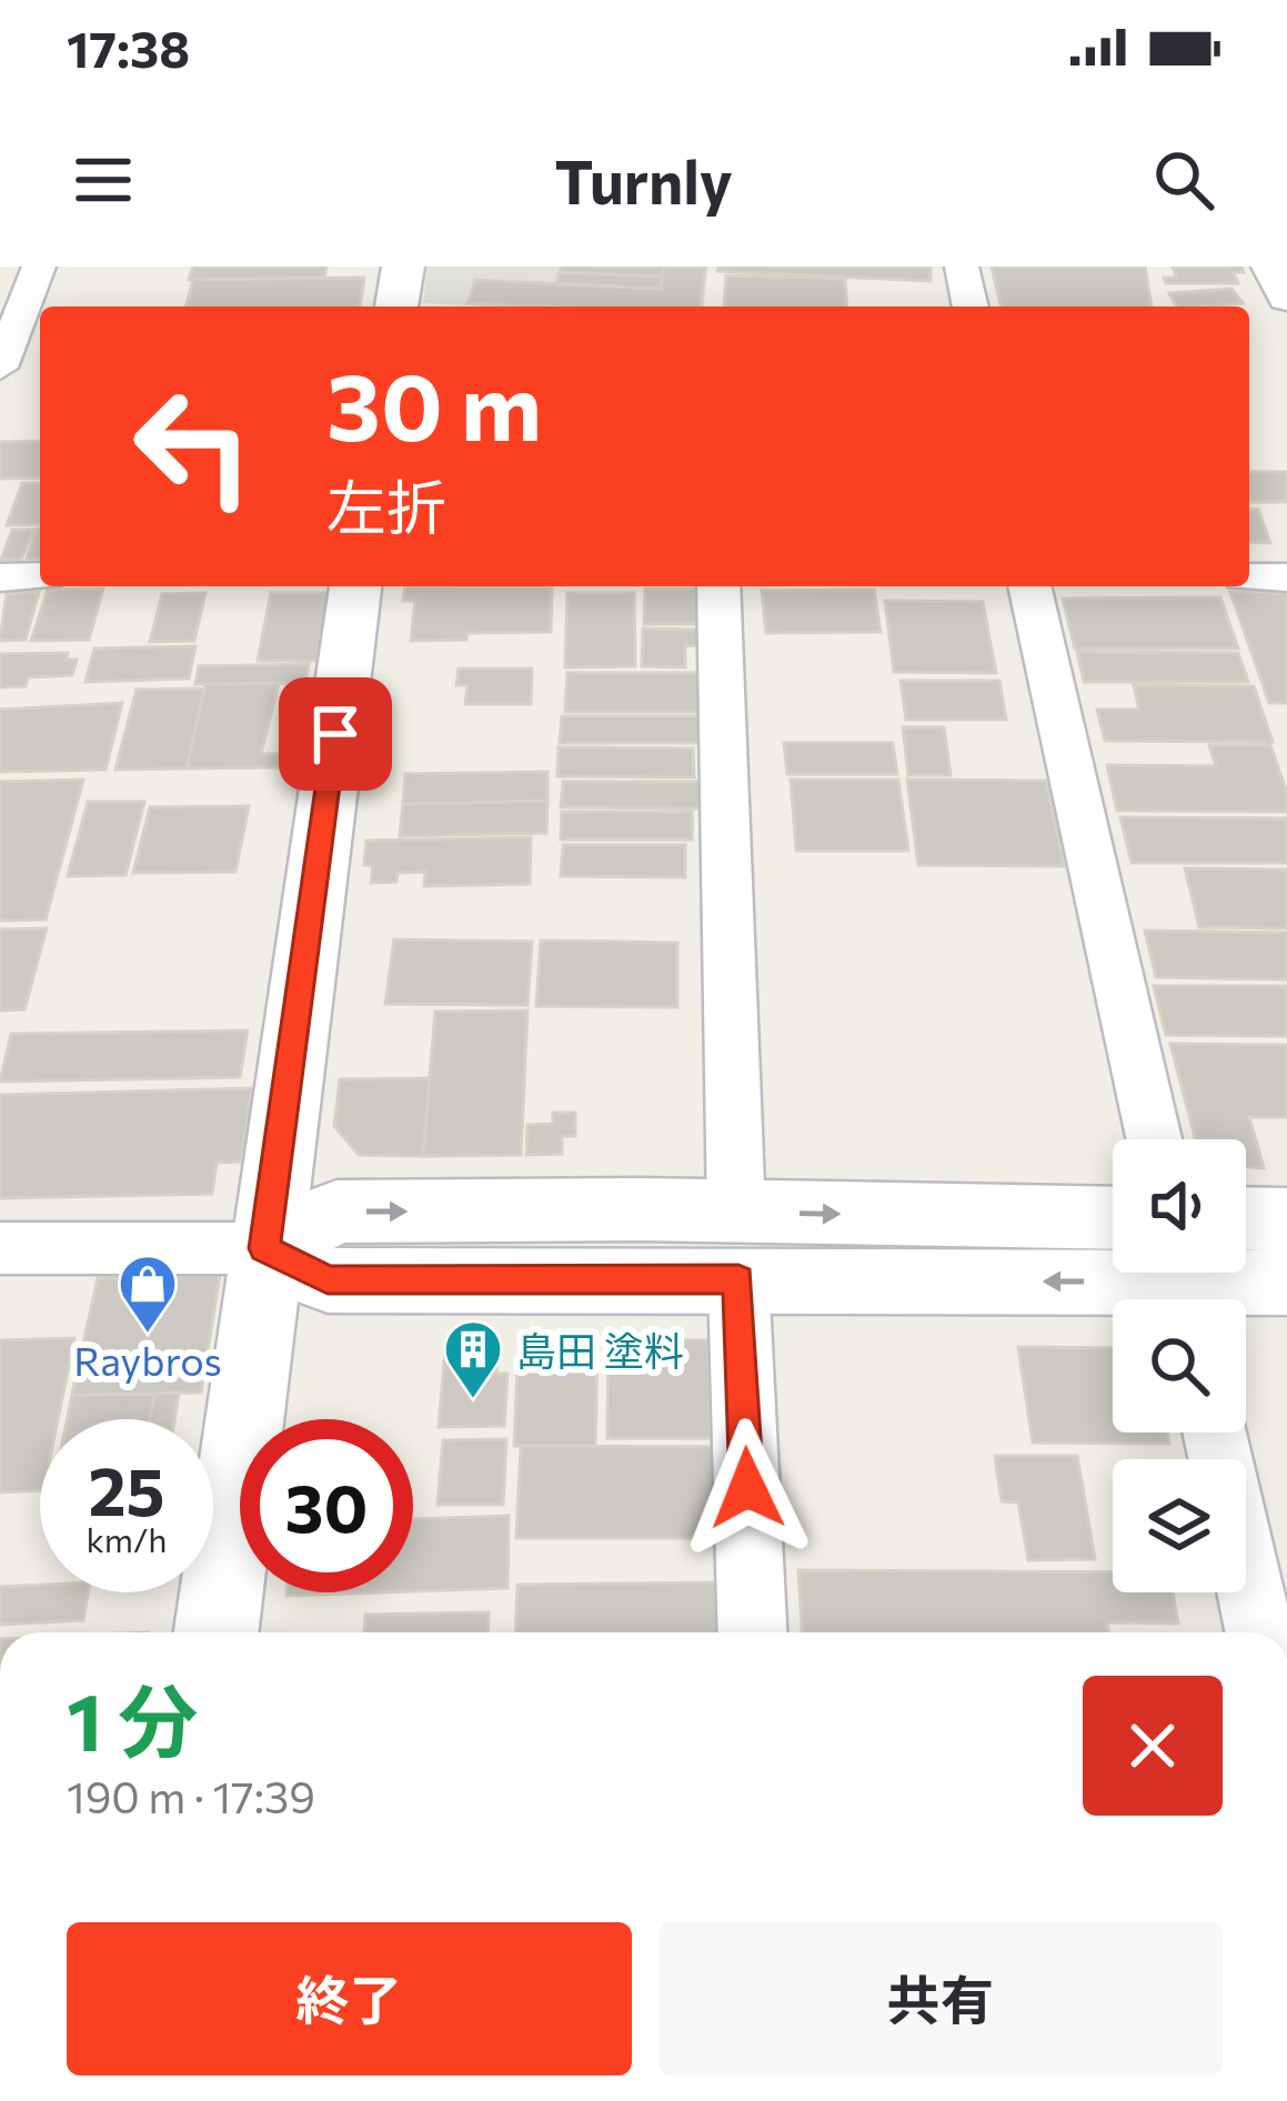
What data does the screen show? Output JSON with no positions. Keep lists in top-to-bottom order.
{
  "places": {
    "shop": ["Raybros"],
    "building": ["島田 塗料"]
  },
  "page": {
    "status": "17:38",
    "header": "Turnly",
    "turn": ["30 m", "左折"],
    "speed": "25 km/h",
    "limit": "30",
    "heading": ["1 分", "190 m · 17:39"],
    "buttons": ["終了", "共有"]
  }
}
